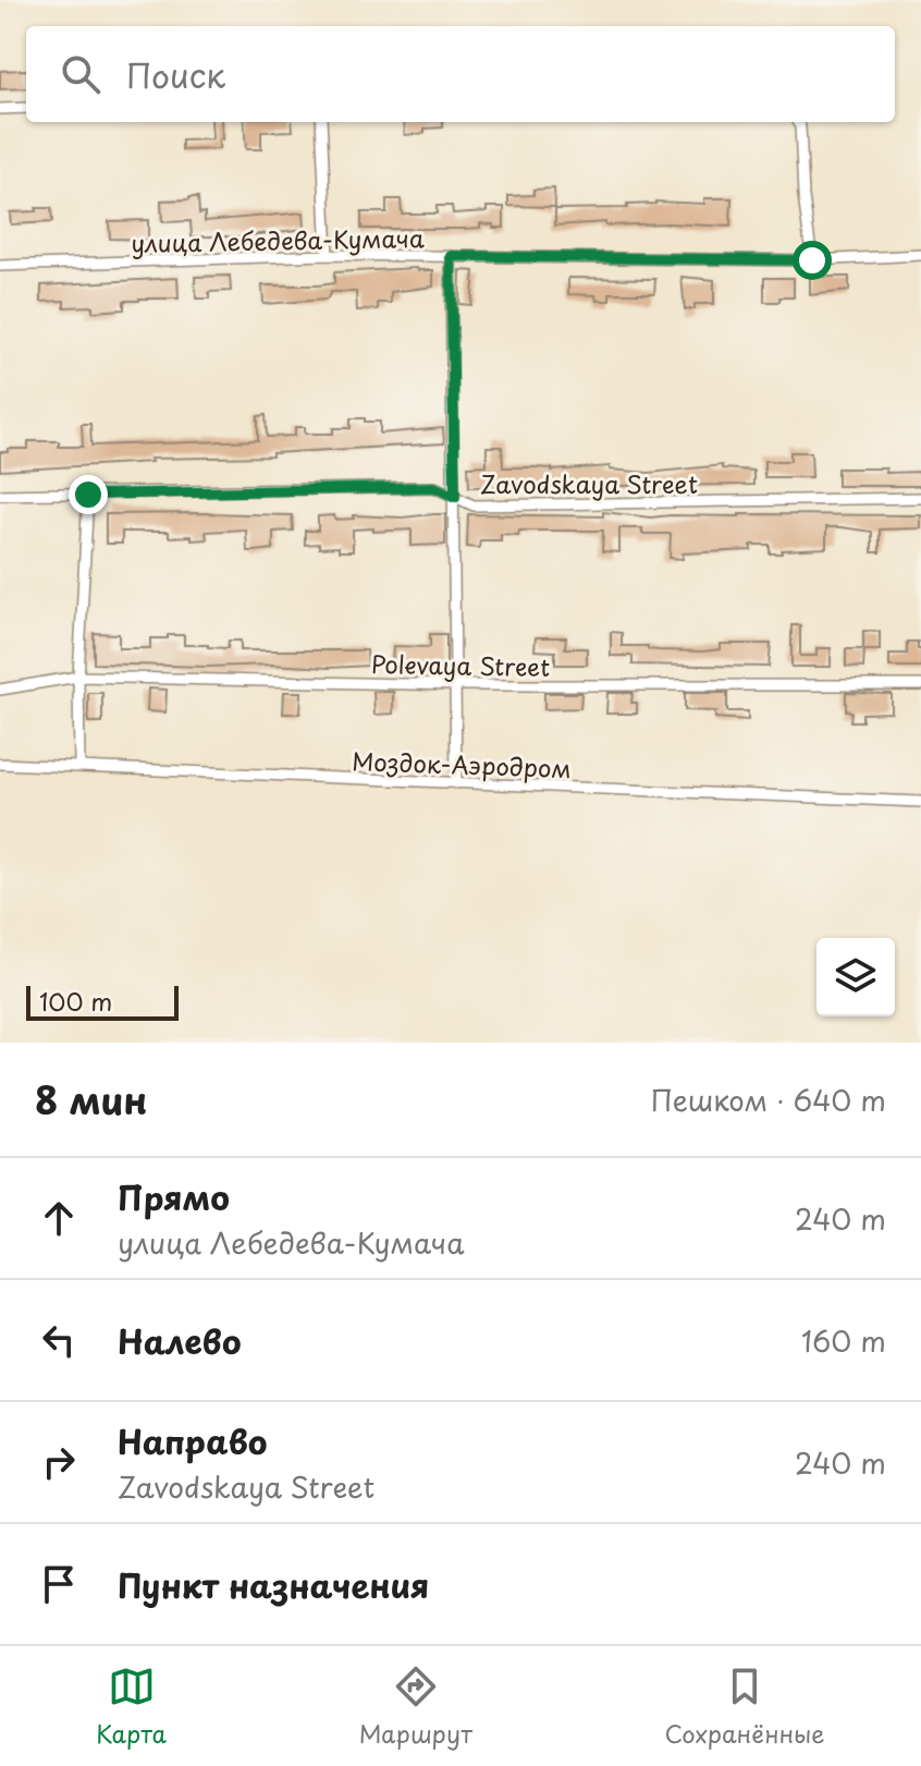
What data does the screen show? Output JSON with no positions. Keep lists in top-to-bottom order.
{
  "streets": {
    "street": [
      "улица Лебедева-Кумача",
      "Zavodskaya Street",
      "Polevaya Street",
      "Моздок-Аэродром"
    ]
  },
  "scale_bar": "100 m",
  "page": {
    "search": "Поиск",
    "scale": "100 m",
    "heading": ["8 мин", "Пешком · 640 m"],
    "list": [
      ["Прямо", "улица Лебедева-Кумача", "240 m"],
      ["Налево", "160 m"],
      ["Направо", "Zavodskaya Street", "240 m"],
      "Пункт назначения"
    ],
    "nav": ["Карта", "Маршрут", "Сохранённые"]
  }
}
